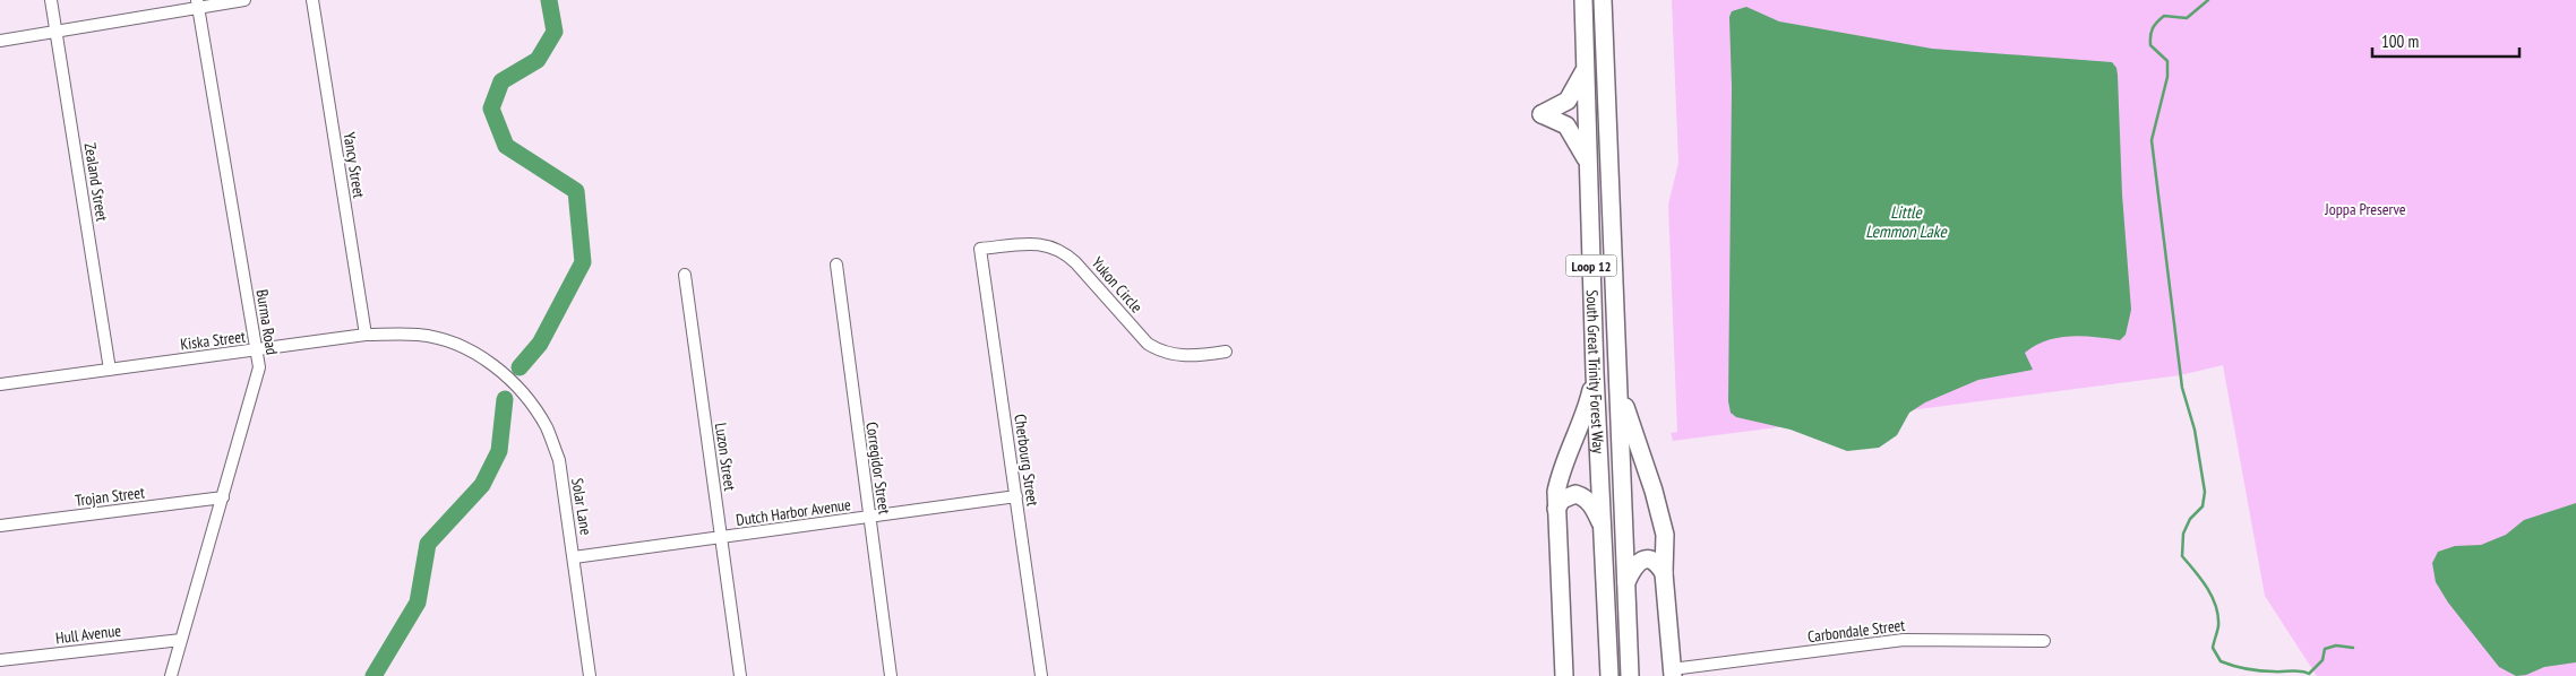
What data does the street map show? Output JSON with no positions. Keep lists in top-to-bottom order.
{
  "streets": {
    "main road": ["Loop 12", "South Great Trinity Forest Way"],
    "street": [
      "Yancy Street",
      "Zealand Street",
      "Yukon Circle",
      "Burma Road",
      "Kiska Street",
      "Luzon Street",
      "Cherbourg Street",
      "Corregidor Street",
      "Trojan Street",
      "Solar Lane",
      "Dutch Harbor Avenue",
      "Carbondale Street",
      "Hull Avenue"
    ]
  },
  "crossings": [
    ["Yancy Street", "Kiska Street"],
    ["Zealand Street", "Kiska Street"],
    ["Yukon Circle", "Cherbourg Street"],
    ["Burma Road", "Kiska Street"],
    ["Burma Road", "Trojan Street"],
    ["Burma Road", "Hull Avenue"],
    ["Kiska Street", "Solar Lane"],
    ["Luzon Street", "Dutch Harbor Avenue"],
    ["Cherbourg Street", "Dutch Harbor Avenue"],
    ["Corregidor Street", "Dutch Harbor Avenue"],
    ["Solar Lane", "Dutch Harbor Avenue"]
  ],
  "water": ["Little Lemmon Lake"],
  "parks": ["Joppa Preserve"],
  "scale_bar": "100 m"
}
